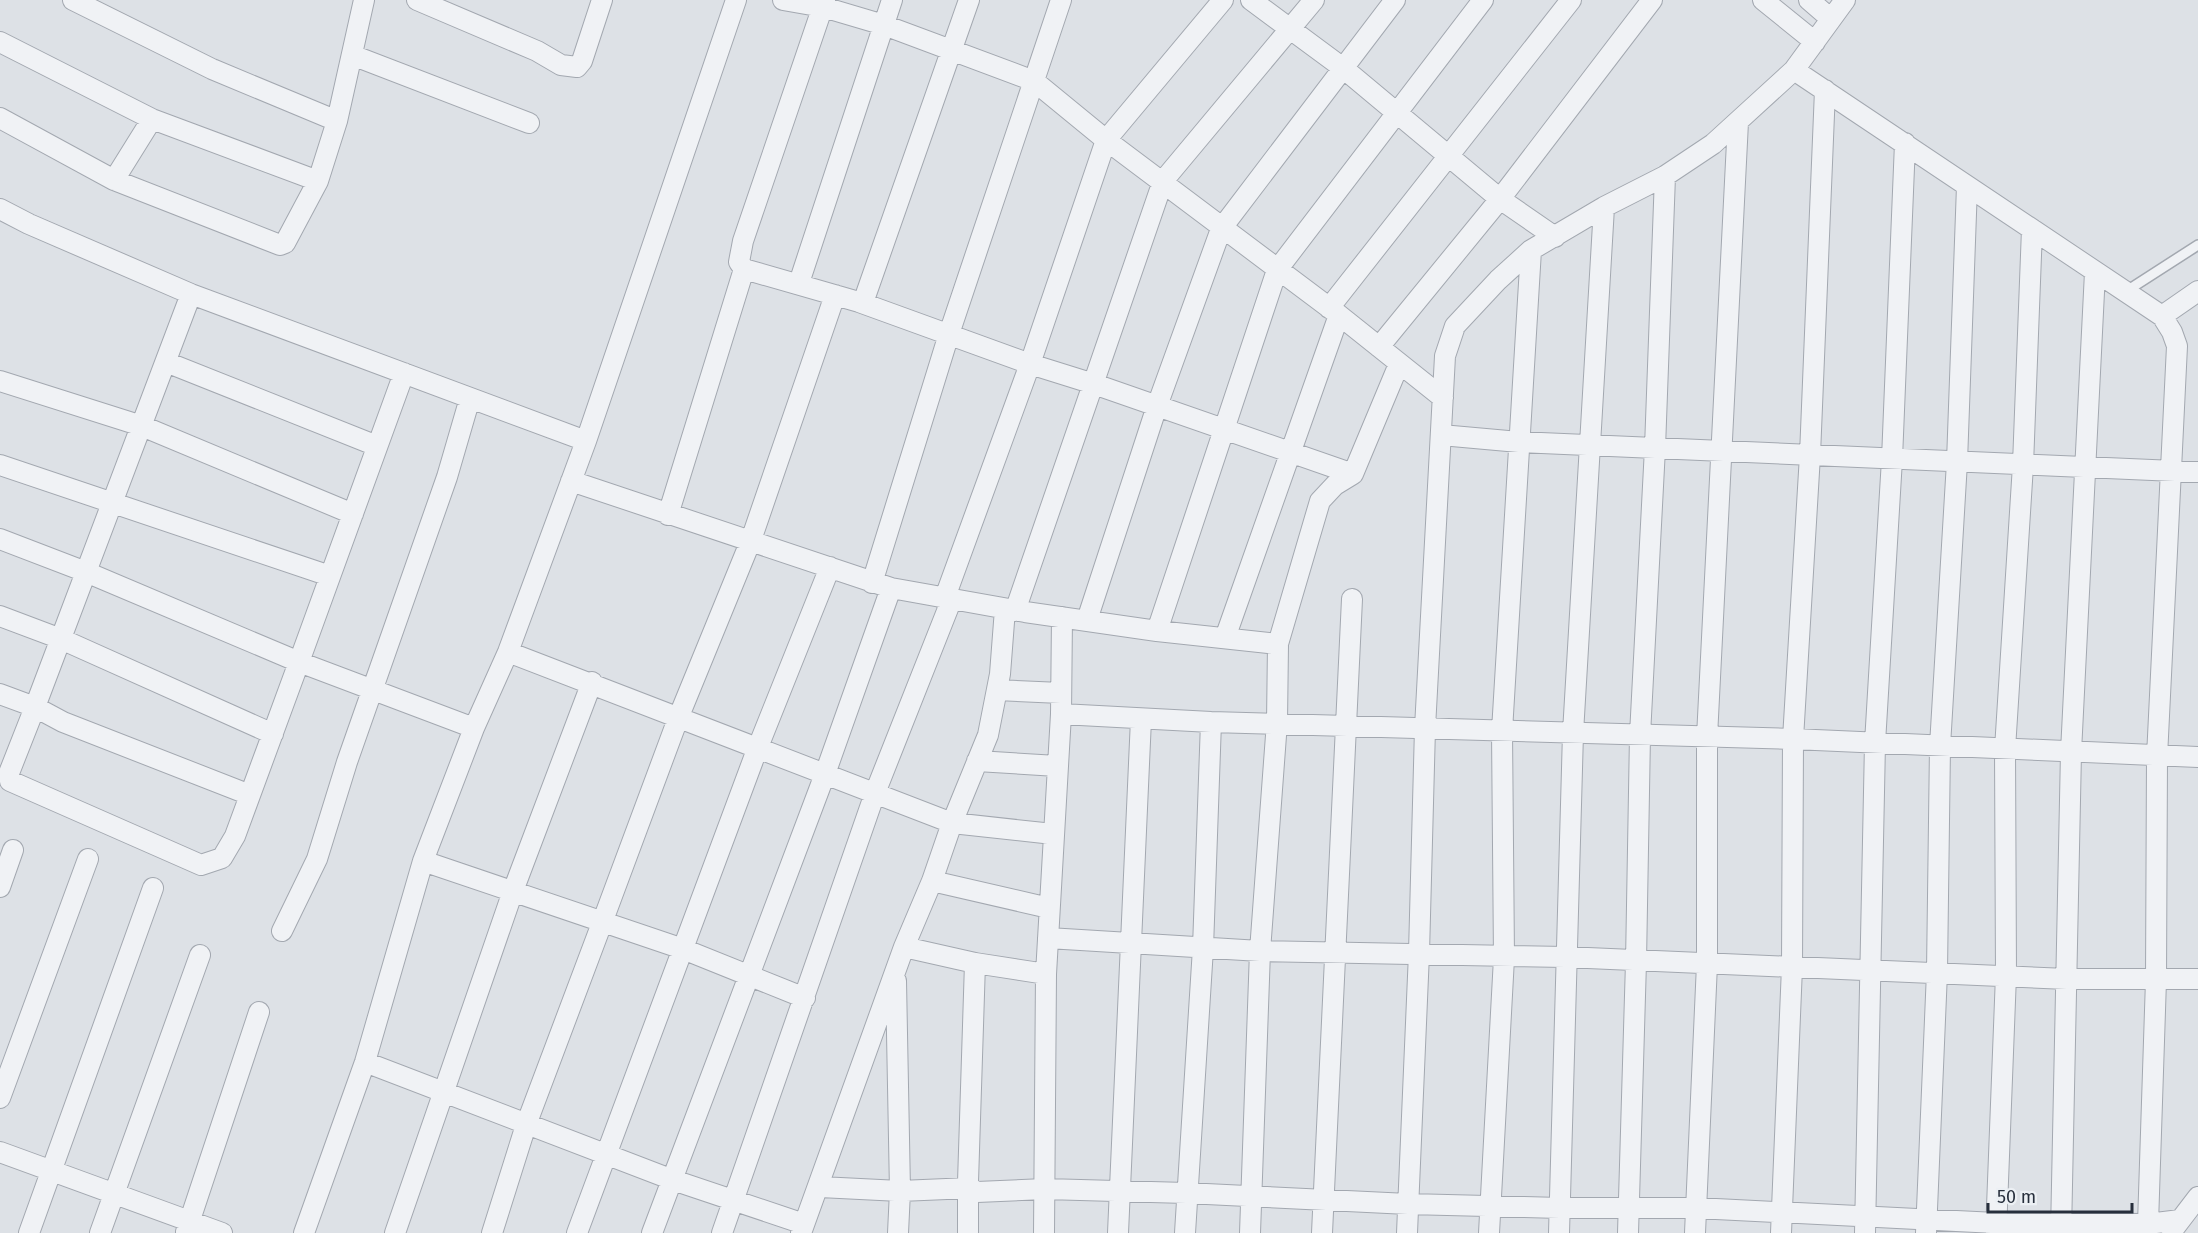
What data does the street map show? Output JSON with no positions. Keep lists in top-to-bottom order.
{
  "scale_bar": "50 m"
}
